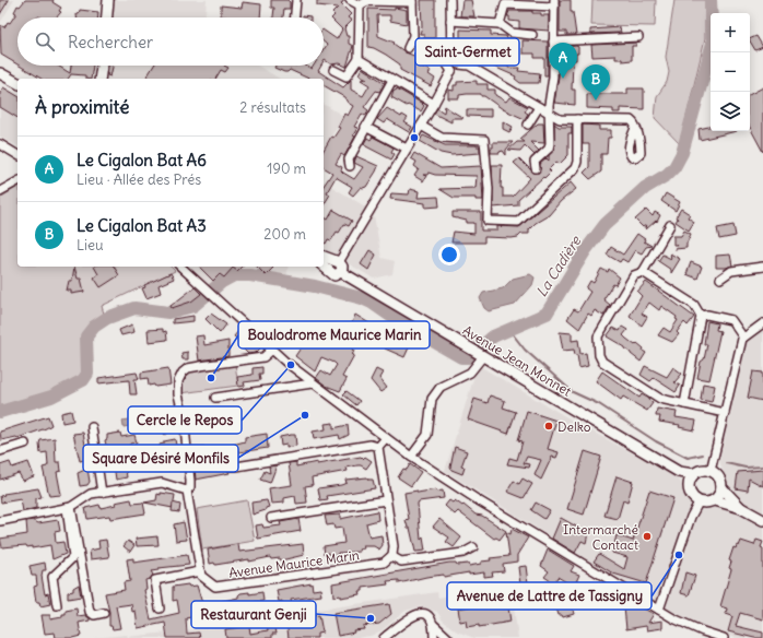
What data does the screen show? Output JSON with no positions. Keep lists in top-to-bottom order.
{
  "streets": {
    "street": ["Avenue Jean Monnet", "Avenue Maurice Marin"]
  },
  "water": ["La Cadière"],
  "places": [
    "Saint-Germet",
    "Cercle le Repos",
    "Boulodrome Maurice Marin",
    "Square Désiré Monfils",
    "Delko",
    "Intermarché Contact",
    "Avenue de Lattre de Tassigny",
    "Restaurant Genji"
  ],
  "page": {
    "map_buttons": ["+", "−"],
    "search": "Rechercher",
    "pins": ["A", "B"],
    "heading": ["À proximité", "2 résultats"],
    "list": [
      {
        "mark": "A",
        "name": "Le Cigalon Bat A6",
        "note": "Lieu · Allée des Prés",
        "value": "190 m"
      },
      {
        "mark": "B",
        "name": "Le Cigalon Bat A3",
        "note": "Lieu",
        "value": "200 m"
      }
    ]
  }
}
